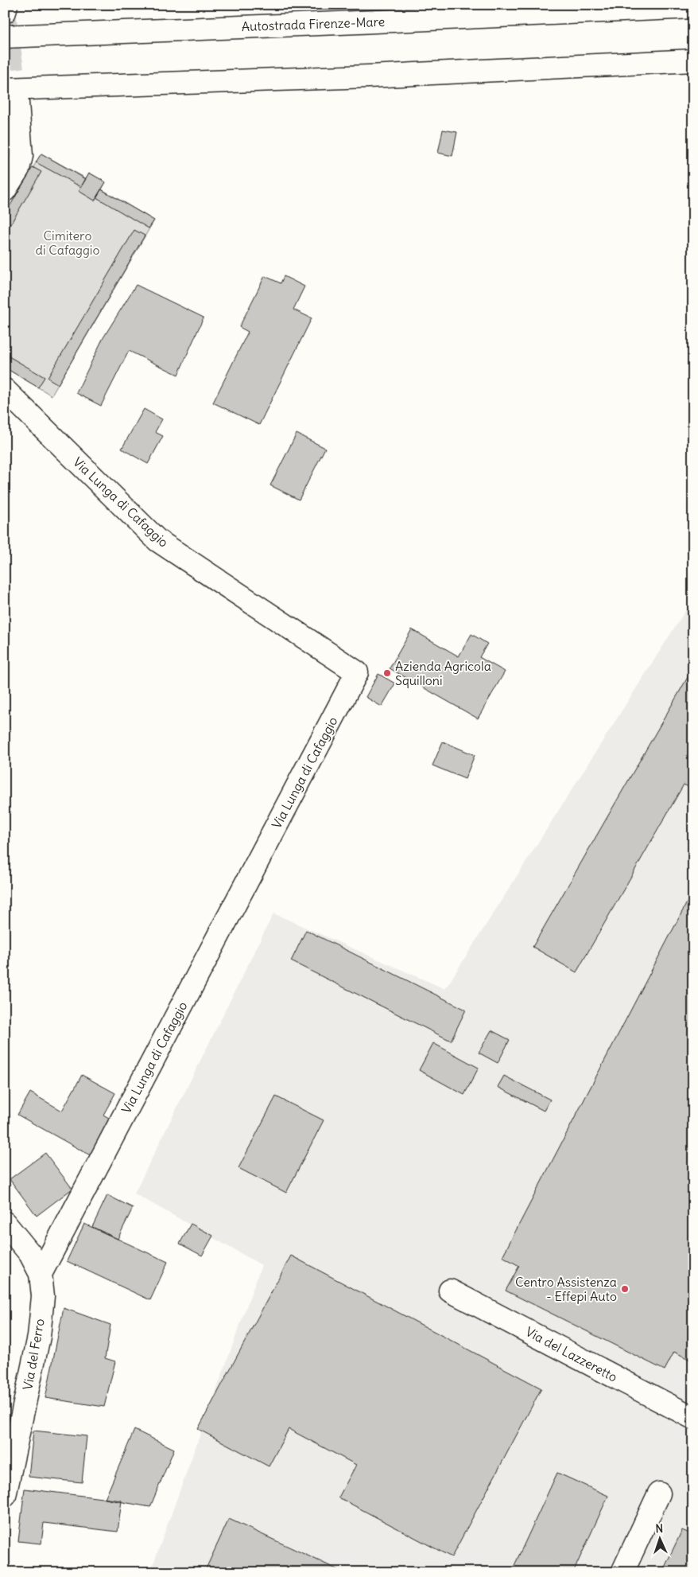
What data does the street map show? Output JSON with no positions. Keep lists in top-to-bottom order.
{
  "streets": {
    "main road": [
      "Autostrada Firenze-Mare",
      "Via Lunga di Cafaggio",
      "Via del Ferro",
      "Via del Lazzeretto"
    ]
  },
  "crossings": [
    ["Via Lunga di Cafaggio", "Via del Ferro"]
  ],
  "parks": ["Cimitero di Cafaggio"],
  "places": ["Azienda Agricola Squilloni", "Centro Assistenza - Effepi Auto"],
  "north": "top"
}
